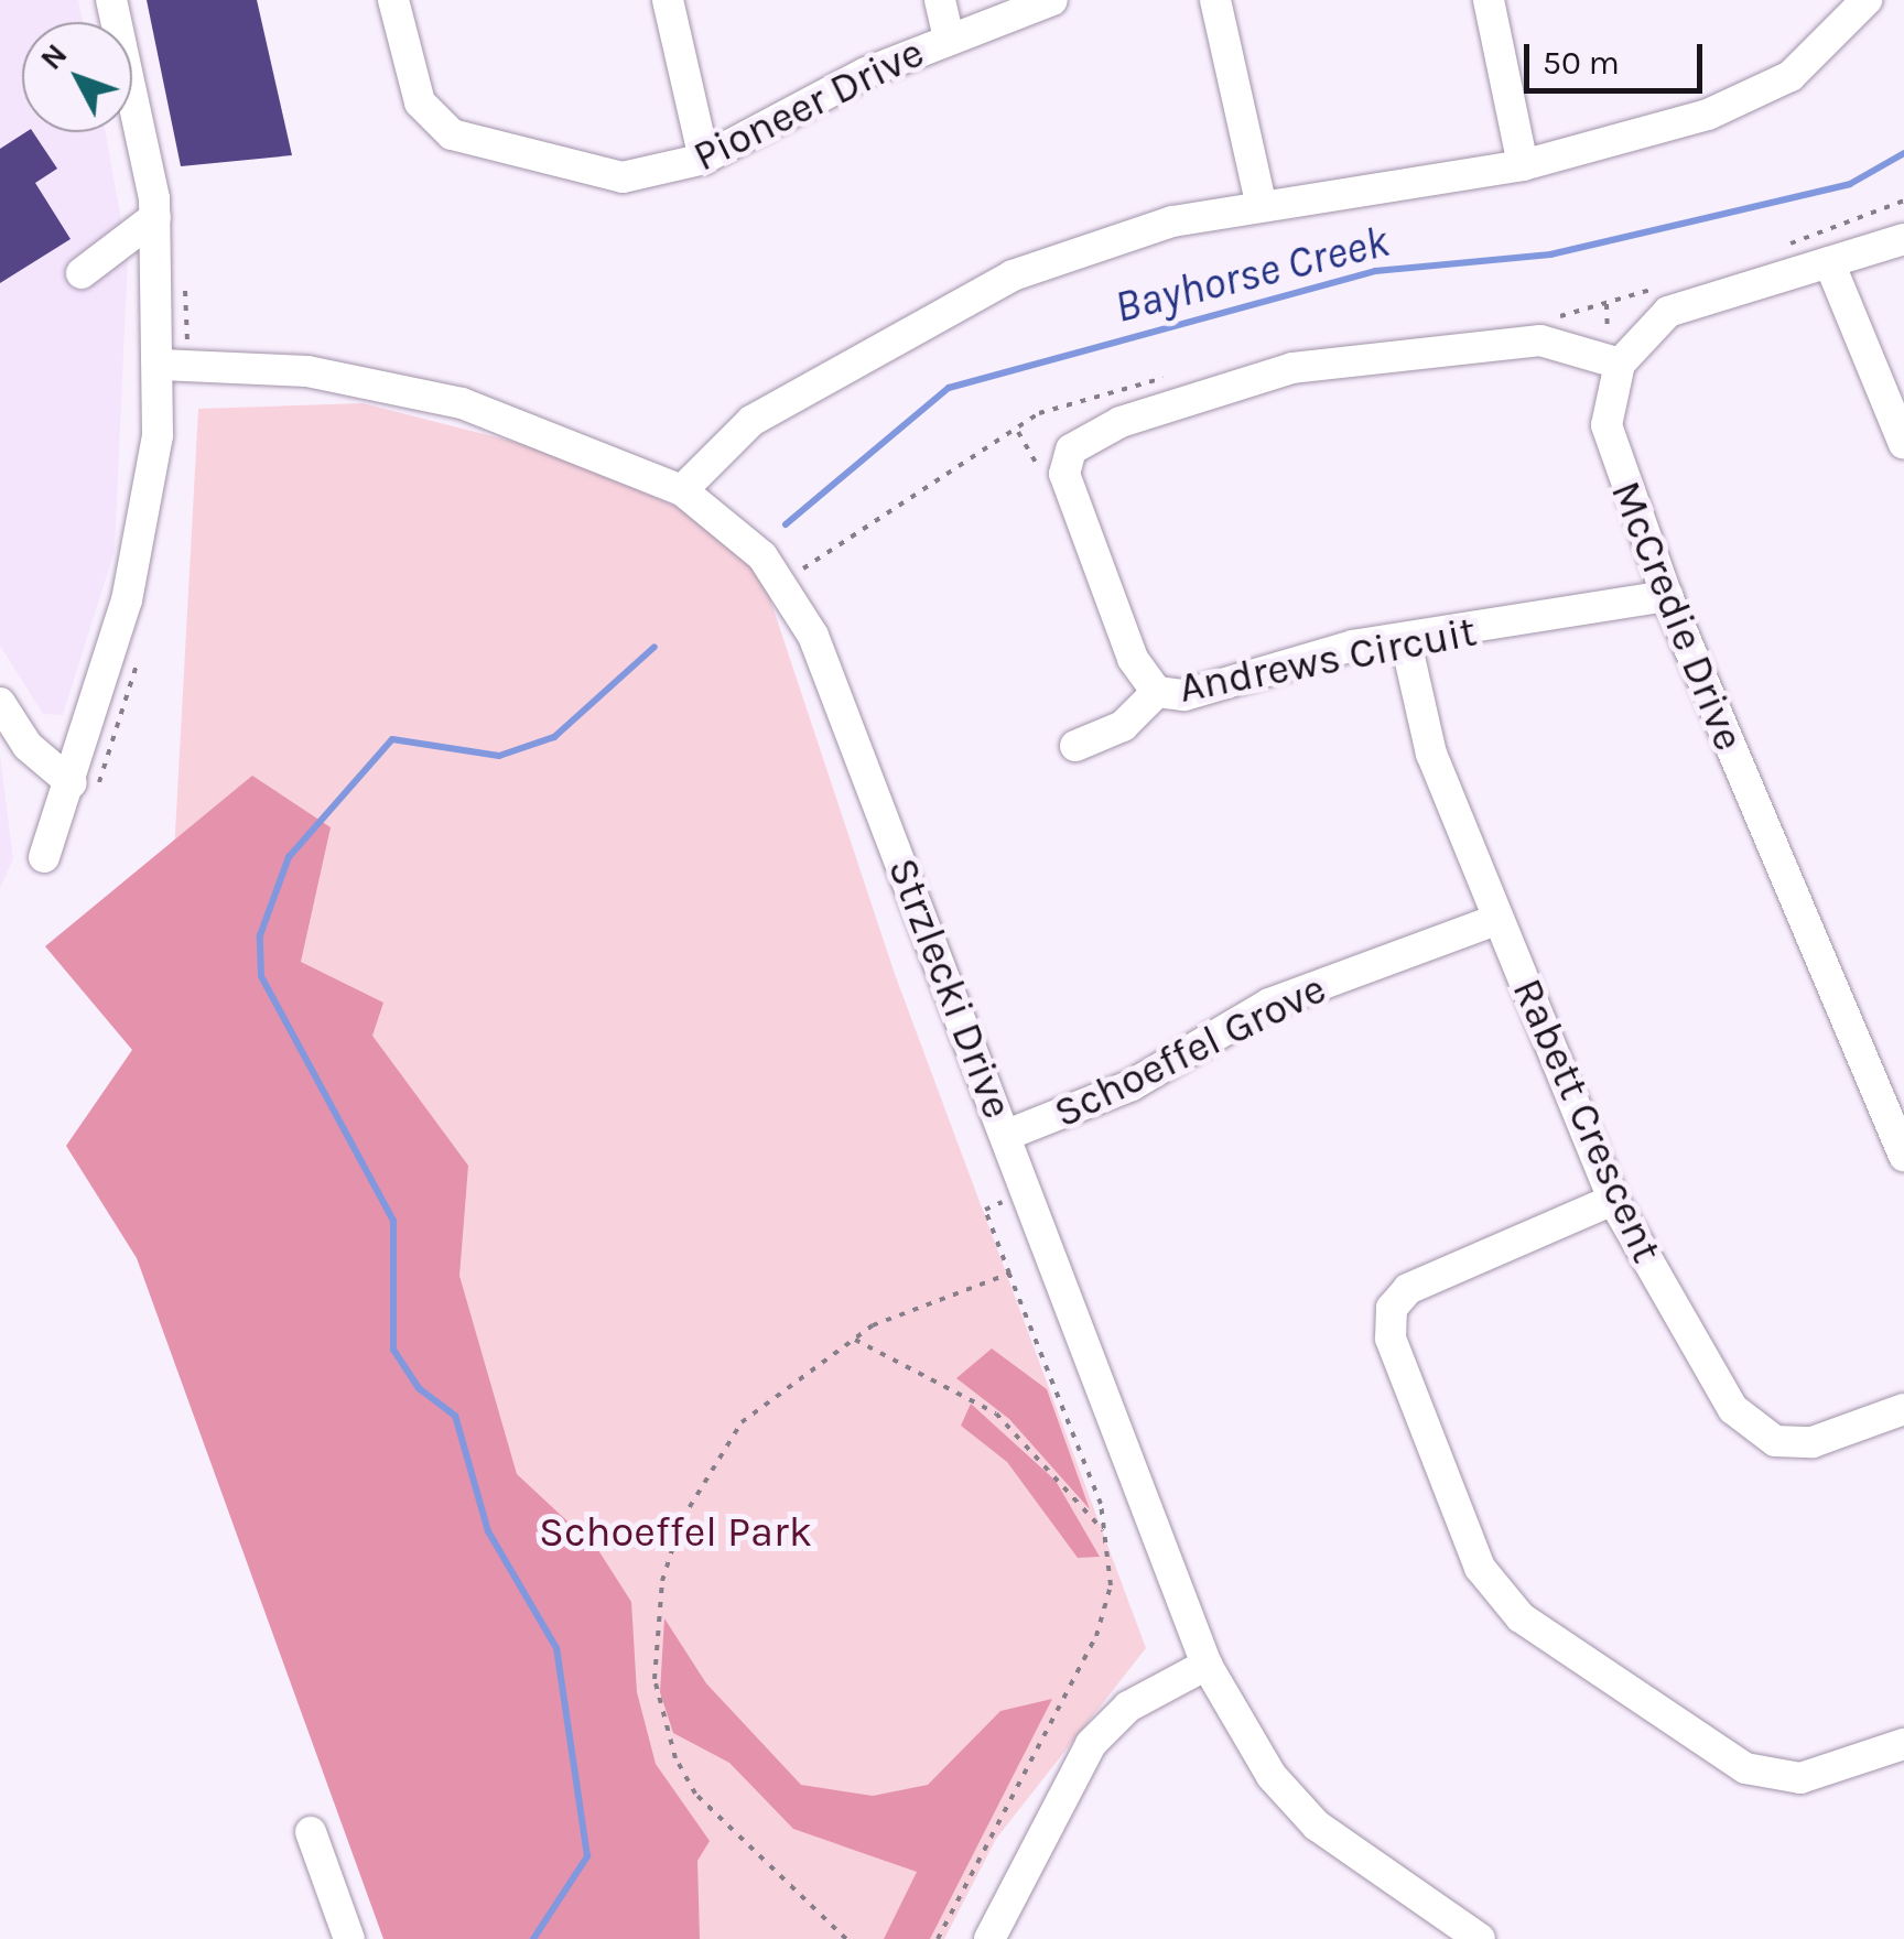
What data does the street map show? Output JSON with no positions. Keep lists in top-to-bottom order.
{
  "streets": {
    "street": [
      "Pioneer Drive",
      "McCredie Drive",
      "Andrews Circuit",
      "Strzlecki Drive",
      "Schoeffel Grove",
      "Rabett Crescent"
    ]
  },
  "crossings": [
    ["McCredie Drive", "Andrews Circuit"],
    ["Andrews Circuit", "Rabett Crescent"],
    ["Strzlecki Drive", "Schoeffel Grove"],
    ["Schoeffel Grove", "Rabett Crescent"]
  ],
  "water": ["Bayhorse Creek"],
  "parks": ["Schoeffel Park"],
  "scale_bar": "50 m",
  "north": "top left"
}
